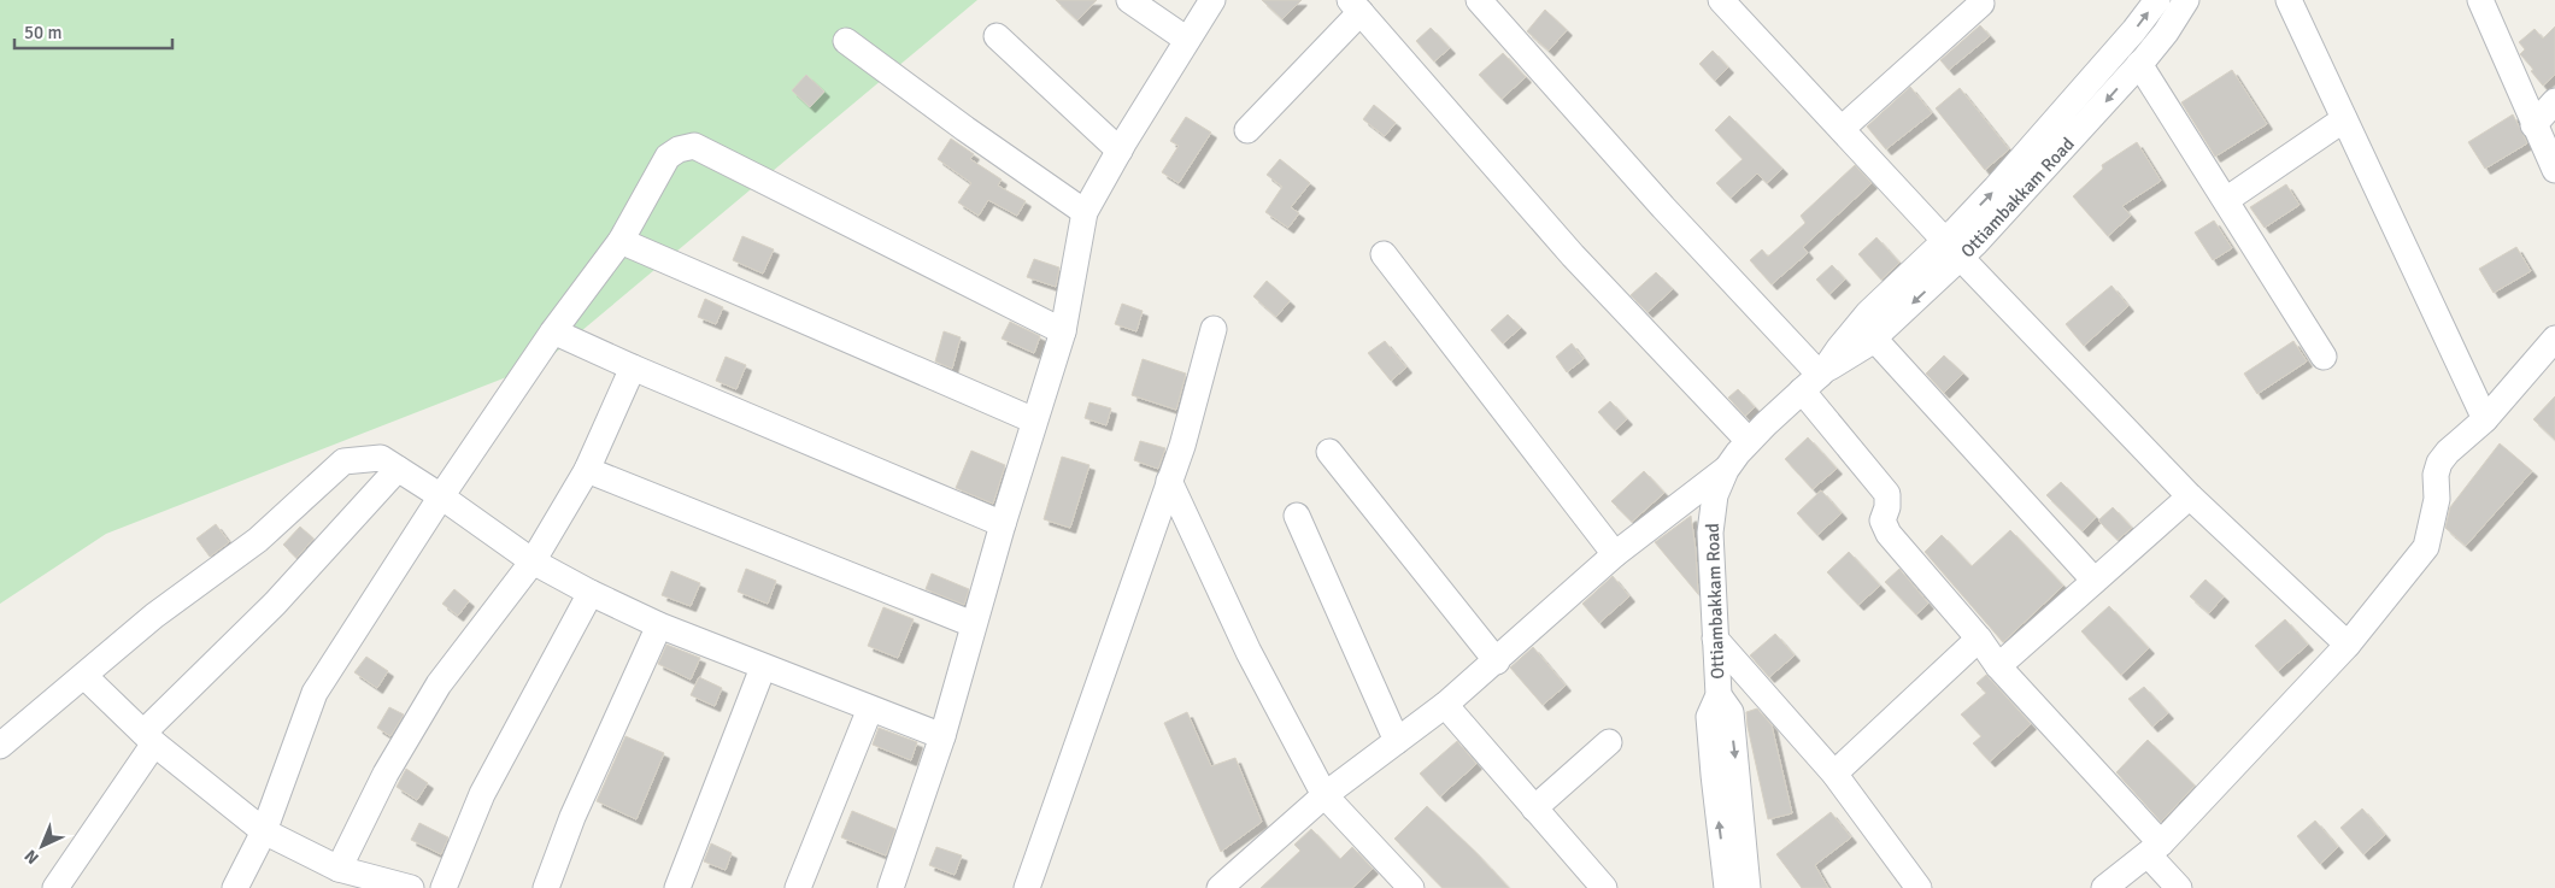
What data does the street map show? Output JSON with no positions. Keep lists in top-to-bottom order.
{
  "streets": {
    "street": ["Ottiambakkam Road"]
  },
  "scale_bar": "50 m",
  "north": "bottom left"
}
